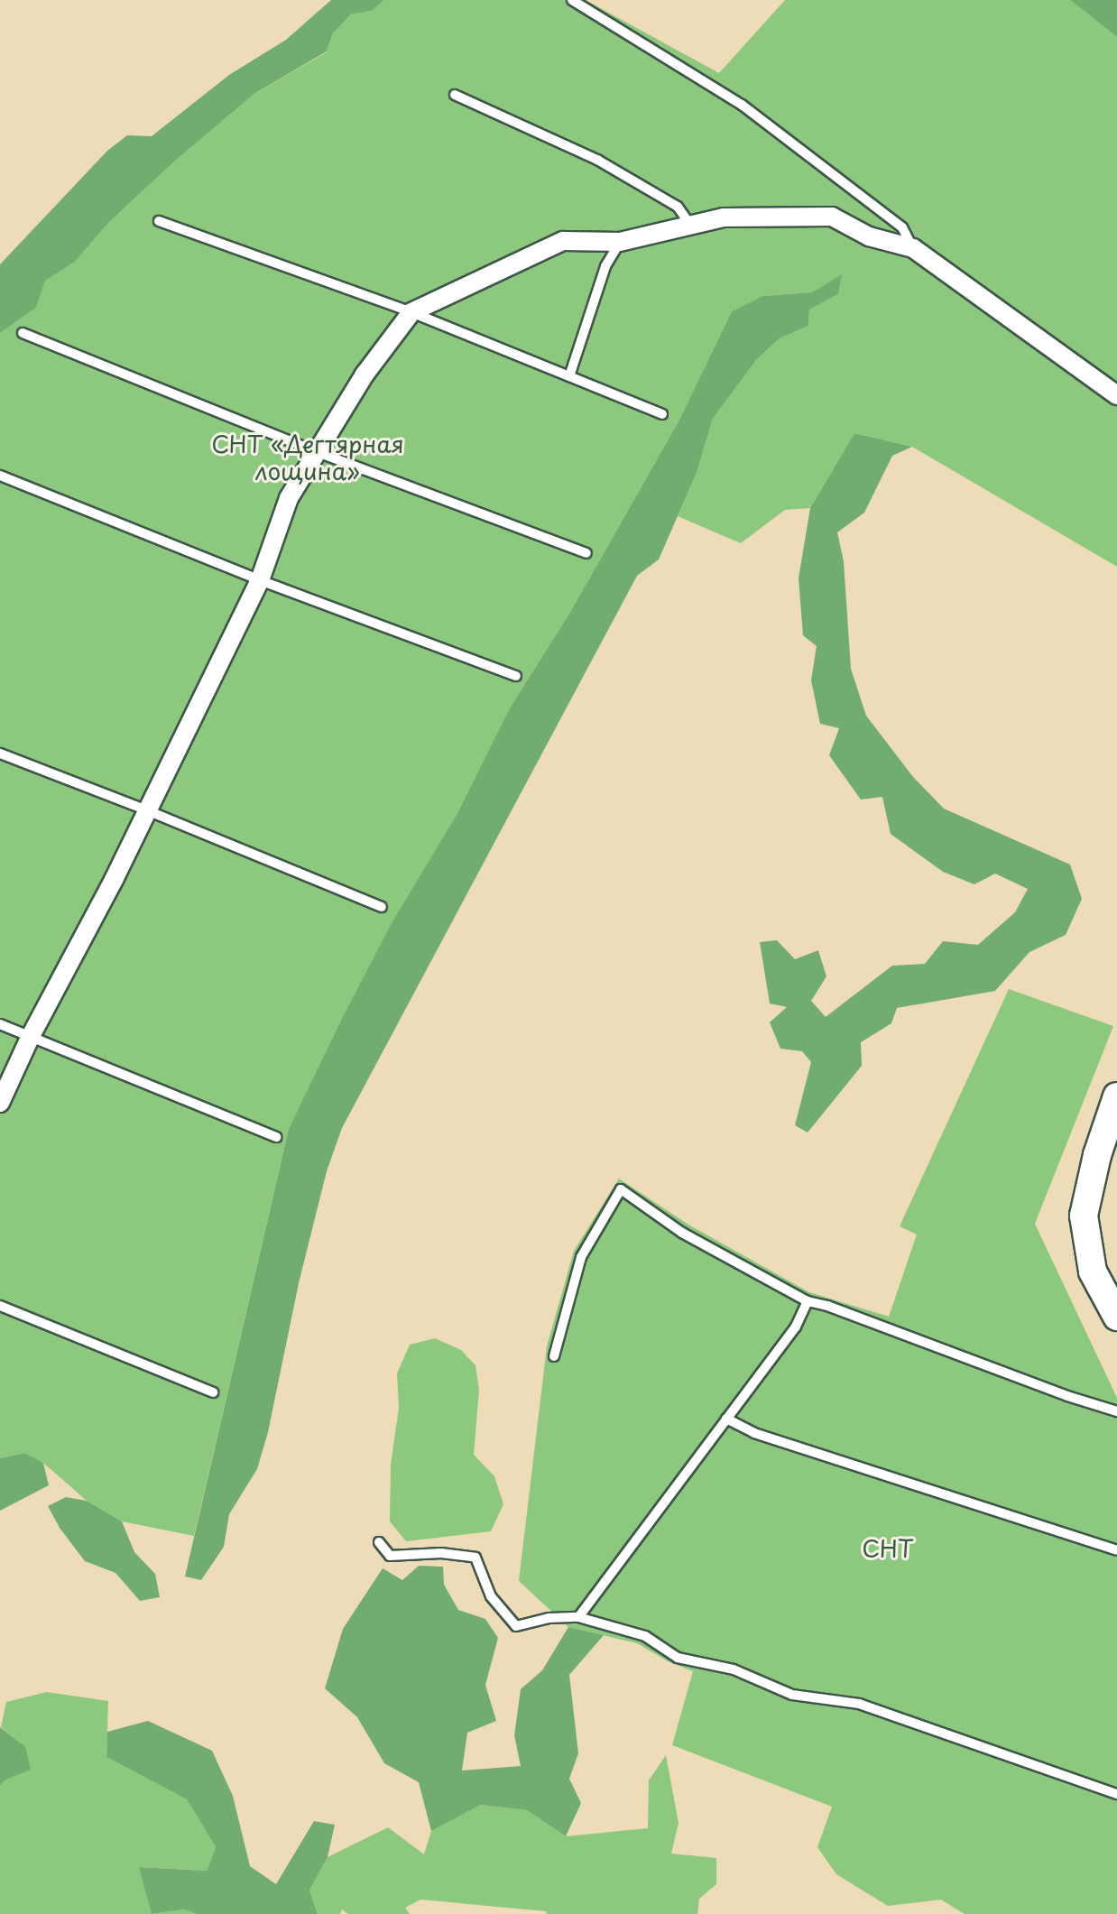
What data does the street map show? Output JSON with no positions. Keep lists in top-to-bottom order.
{
  "parks": ["СНТ «Дегтярная лощина»", "СНТ"]
}
